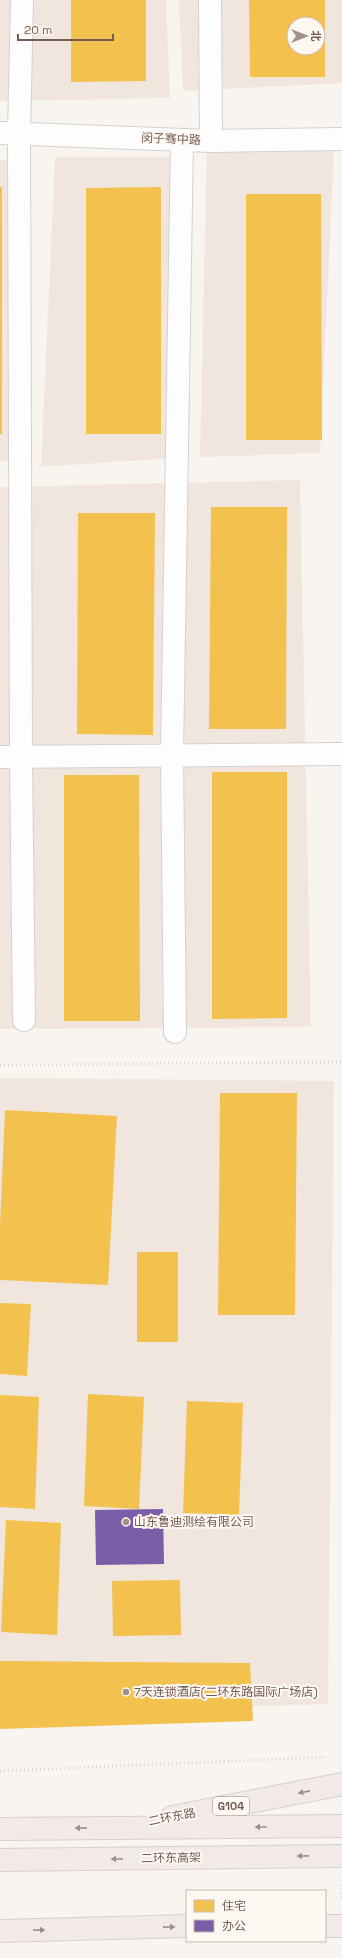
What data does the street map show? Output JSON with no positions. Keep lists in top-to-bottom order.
{
  "streets": {
    "highway": ["G104", "二环东路", "二环东高架"],
    "street": ["闵子骞中路"]
  },
  "places": ["山东鲁迪测绘有限公司", "7天连锁酒店(二环东路国际广场店)"],
  "legend": ["住宅", "办公"],
  "scale_bar": "20 m",
  "north": "right"
}
